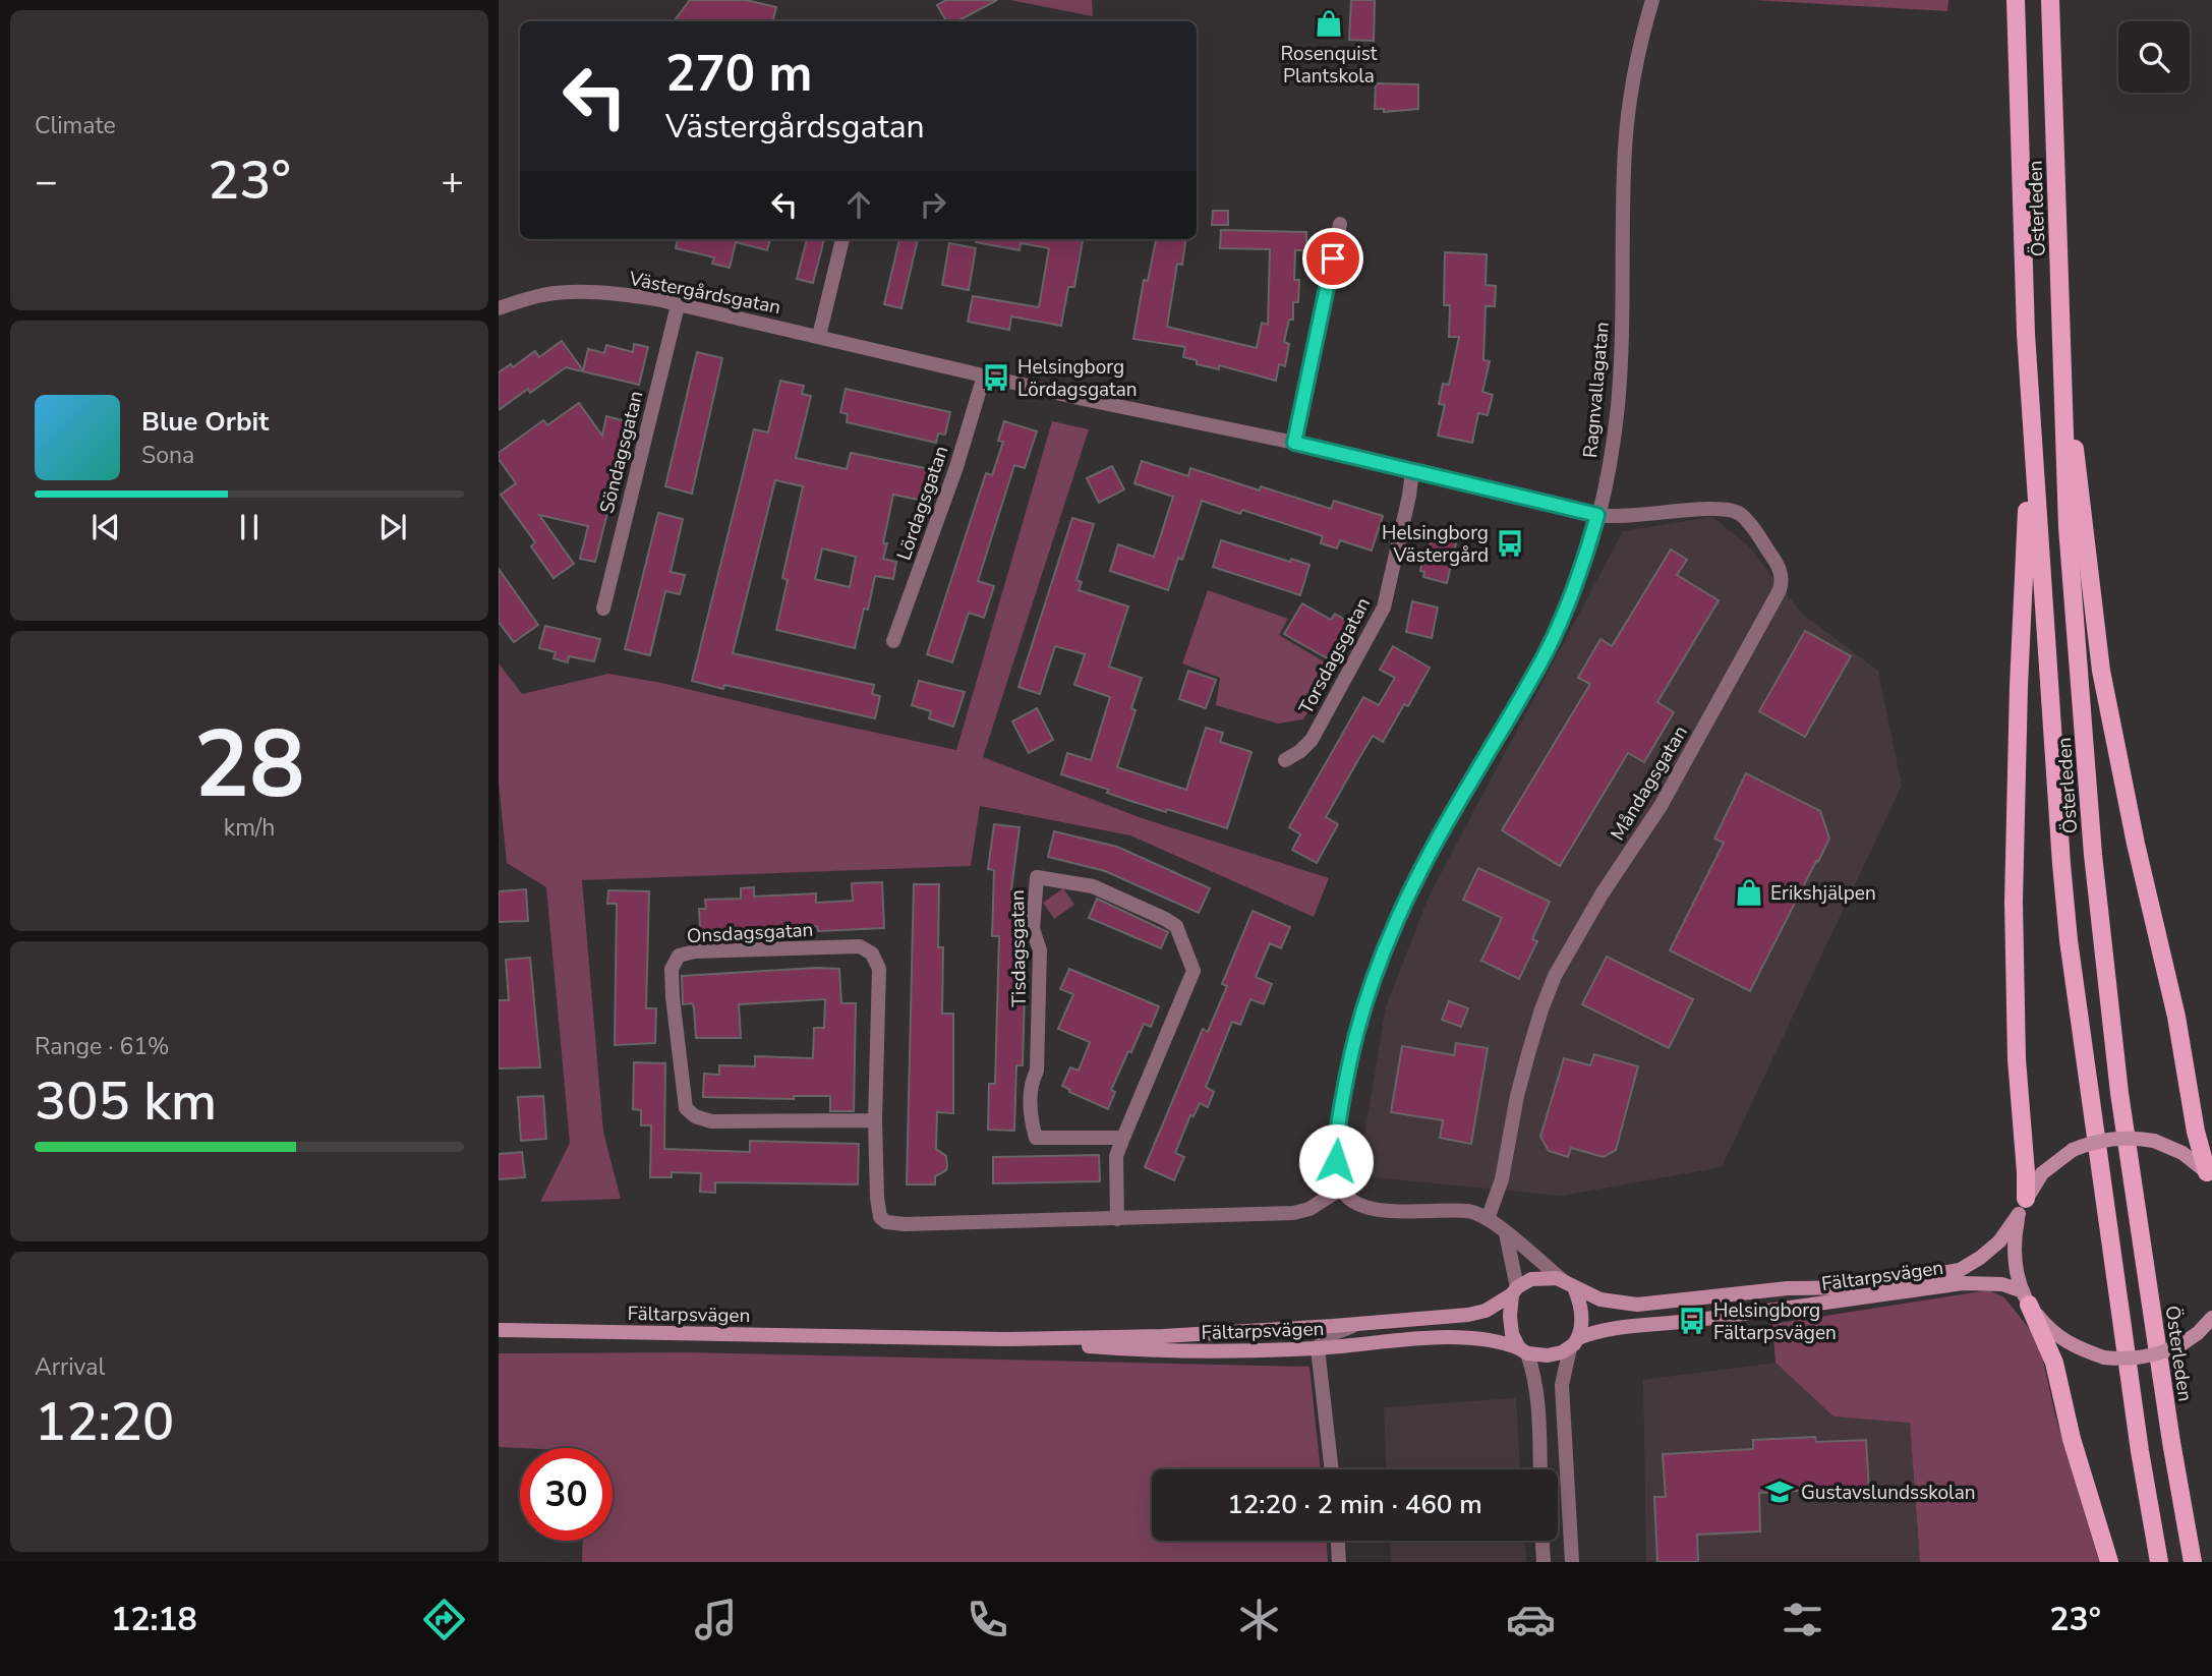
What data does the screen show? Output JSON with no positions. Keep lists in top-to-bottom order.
{
  "streets": {
    "main road": ["Österleden", "Fältarpsvägen"],
    "street": [
      "Västergårdsgatan",
      "Ragnvallagatan",
      "Söndagsgatan",
      "Lördagsgatan",
      "Torsdagsgatan",
      "Måndagsgatan",
      "Onsdagsgatan",
      "Tisdagsgatan"
    ]
  },
  "crossings": [
    ["Västergårdsgatan", "Ragnvallagatan"],
    ["Västergårdsgatan", "Söndagsgatan"],
    ["Västergårdsgatan", "Lördagsgatan"],
    ["Västergårdsgatan", "Torsdagsgatan"],
    ["Västergårdsgatan", "Måndagsgatan"],
    ["Ragnvallagatan", "Måndagsgatan"],
    ["Ragnvallagatan", "Onsdagsgatan"],
    ["Onsdagsgatan", "Tisdagsgatan"]
  ],
  "places": {
    "shop": ["Rosenquist Plantskola", "Erikshjälpen"],
    "bus stop": ["Helsingborg Lördagsgatan", "Helsingborg Västergård", "Helsingborg Fältarpsvägen"],
    "school or university": ["Gustavslundsskolan"]
  },
  "page": {
    "tile": [
      "Climate",
      ["28", "km/h"],
      ["Range · 61%", "305 km"],
      ["Arrival", "12:20"]
    ],
    "turn": ["270 m", "Västergårdsgatan"],
    "heat": ["−", "23°", "+"],
    "song": ["Blue Orbit", "Sona"],
    "limit": "30",
    "trip": "12:20 · 2 min · 460 m",
    "tabs": ["12:18", "23°"]
  }
}
